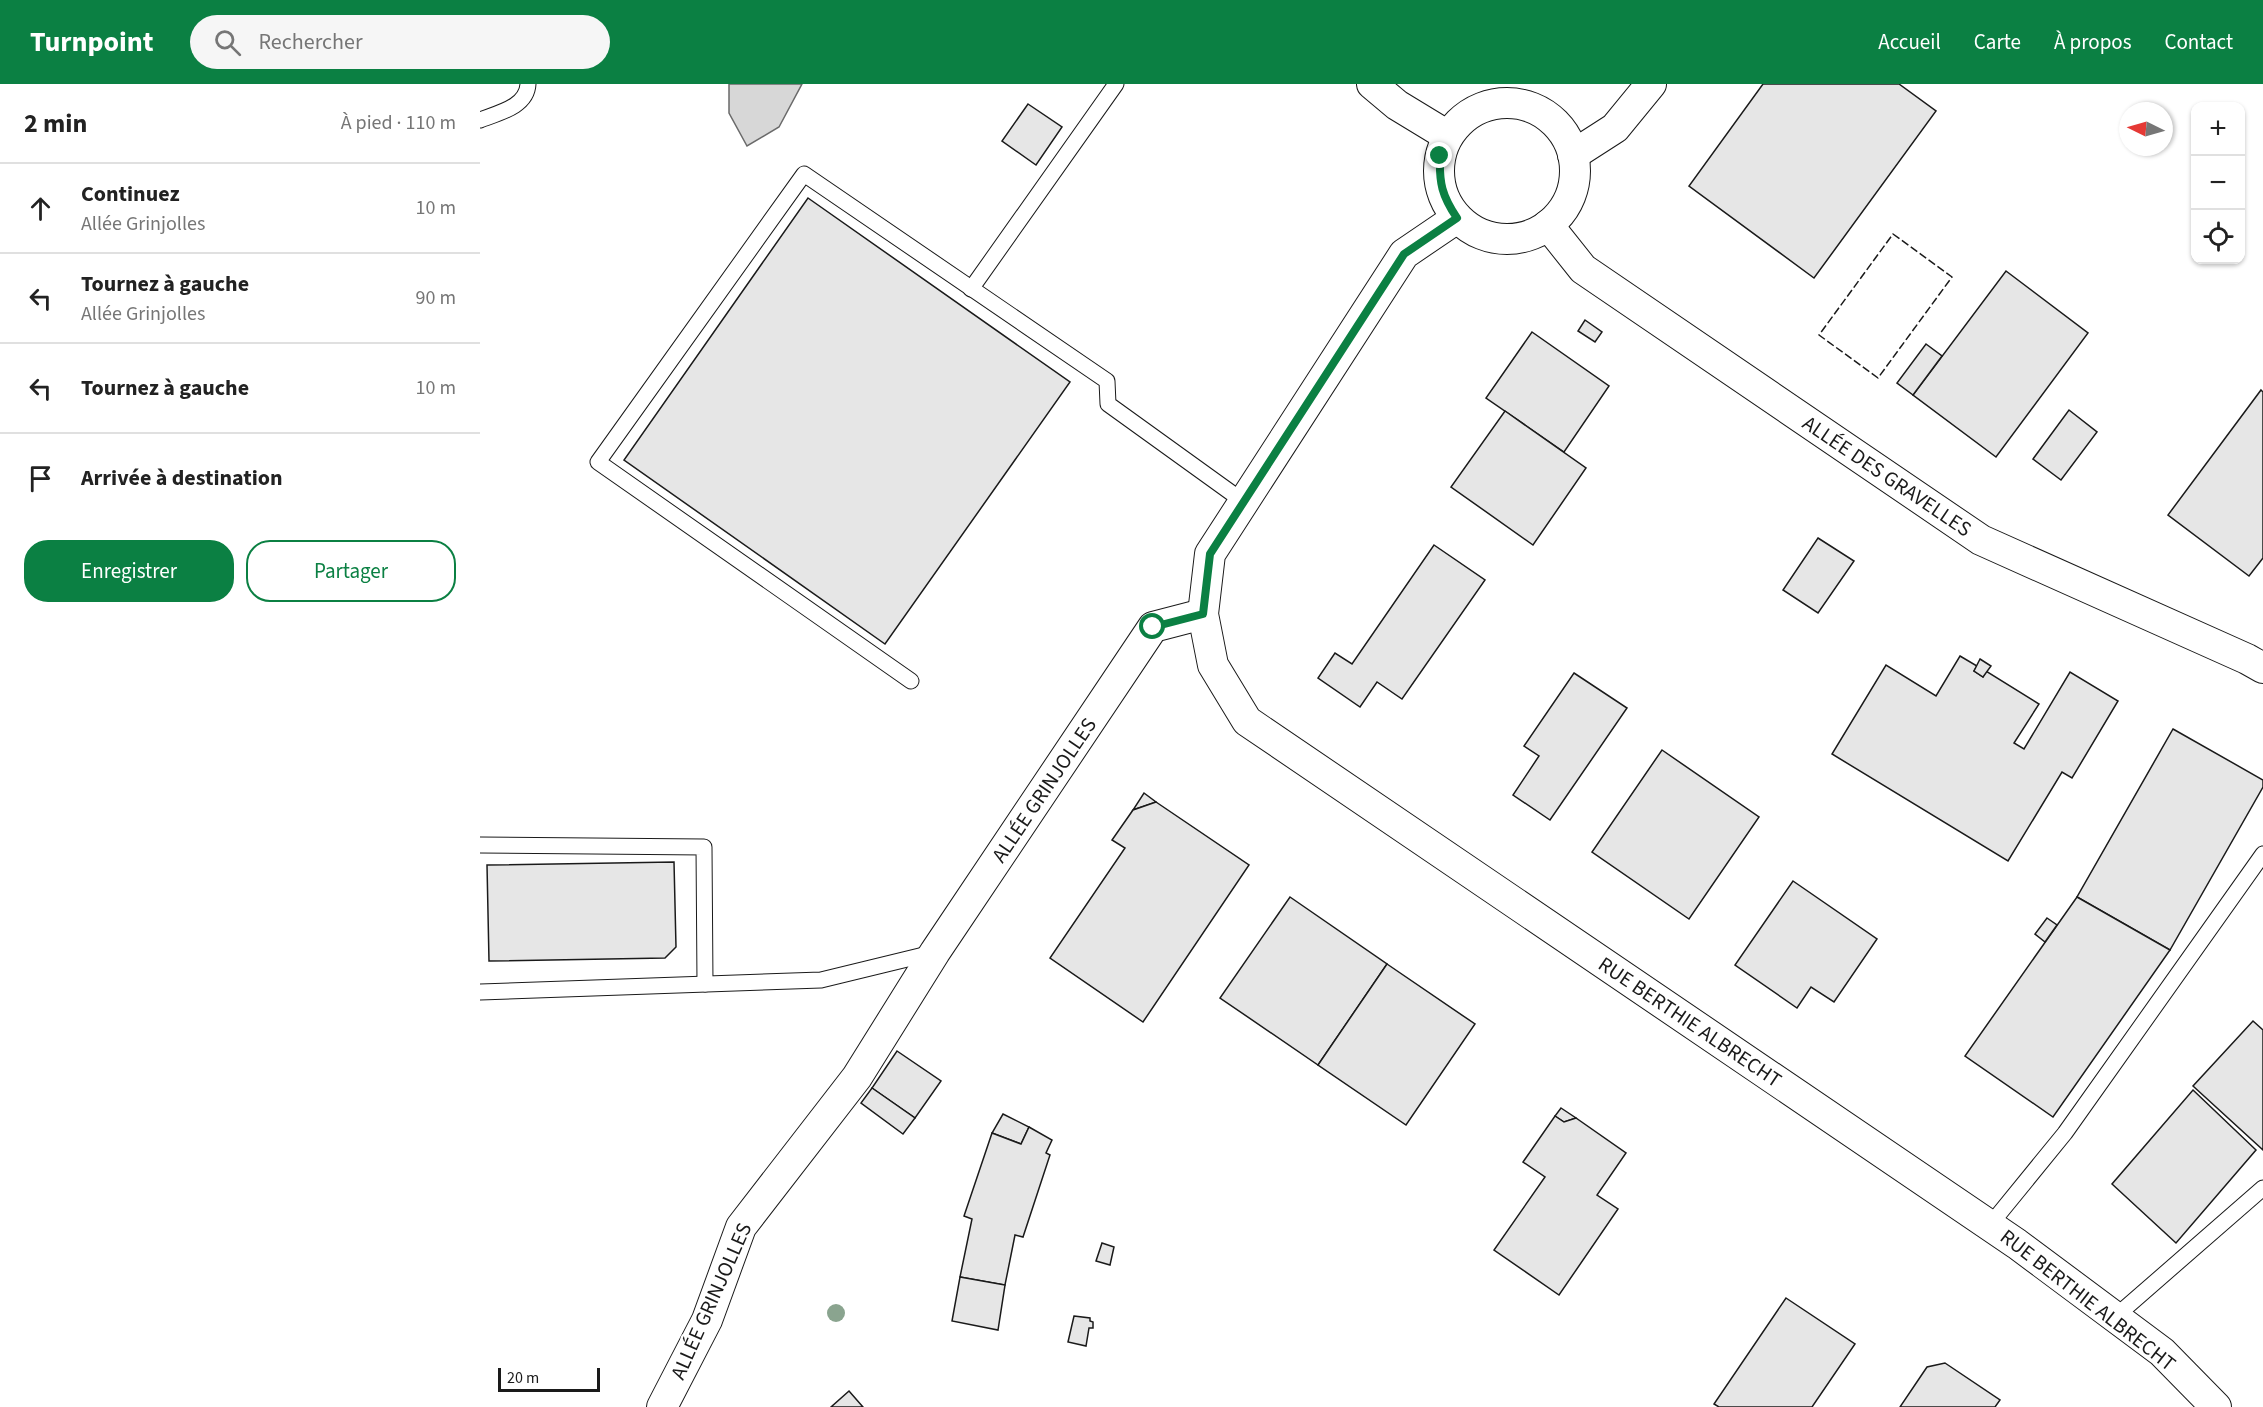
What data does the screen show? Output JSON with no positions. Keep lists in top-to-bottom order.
{
  "streets": {
    "street": ["ALLÉE DES GRAVELLES", "ALLÉE GRINJOLLES", "RUE BERTHIE ALBRECHT"]
  },
  "crossings": [
    ["ALLÉE GRINJOLLES", "RUE BERTHIE ALBRECHT"]
  ],
  "scale_bar": "20 m",
  "north": "left",
  "page": {
    "header": "Turnpoint",
    "search": "Rechercher",
    "nav": [
      "Accueil",
      "Carte",
      "À propos",
      "Contact"
    ],
    "heading": ["2 min", "À pied · 110 m"],
    "map_buttons": ["+", "−"],
    "list": [
      ["Continuez", "Allée Grinjolles", "10 m"],
      ["Tournez à gauche", "Allée Grinjolles", "90 m"],
      ["Tournez à gauche", "10 m"],
      "Arrivée à destination"
    ],
    "buttons": ["Enregistrer", "Partager"],
    "scale": "20 m"
  }
}
